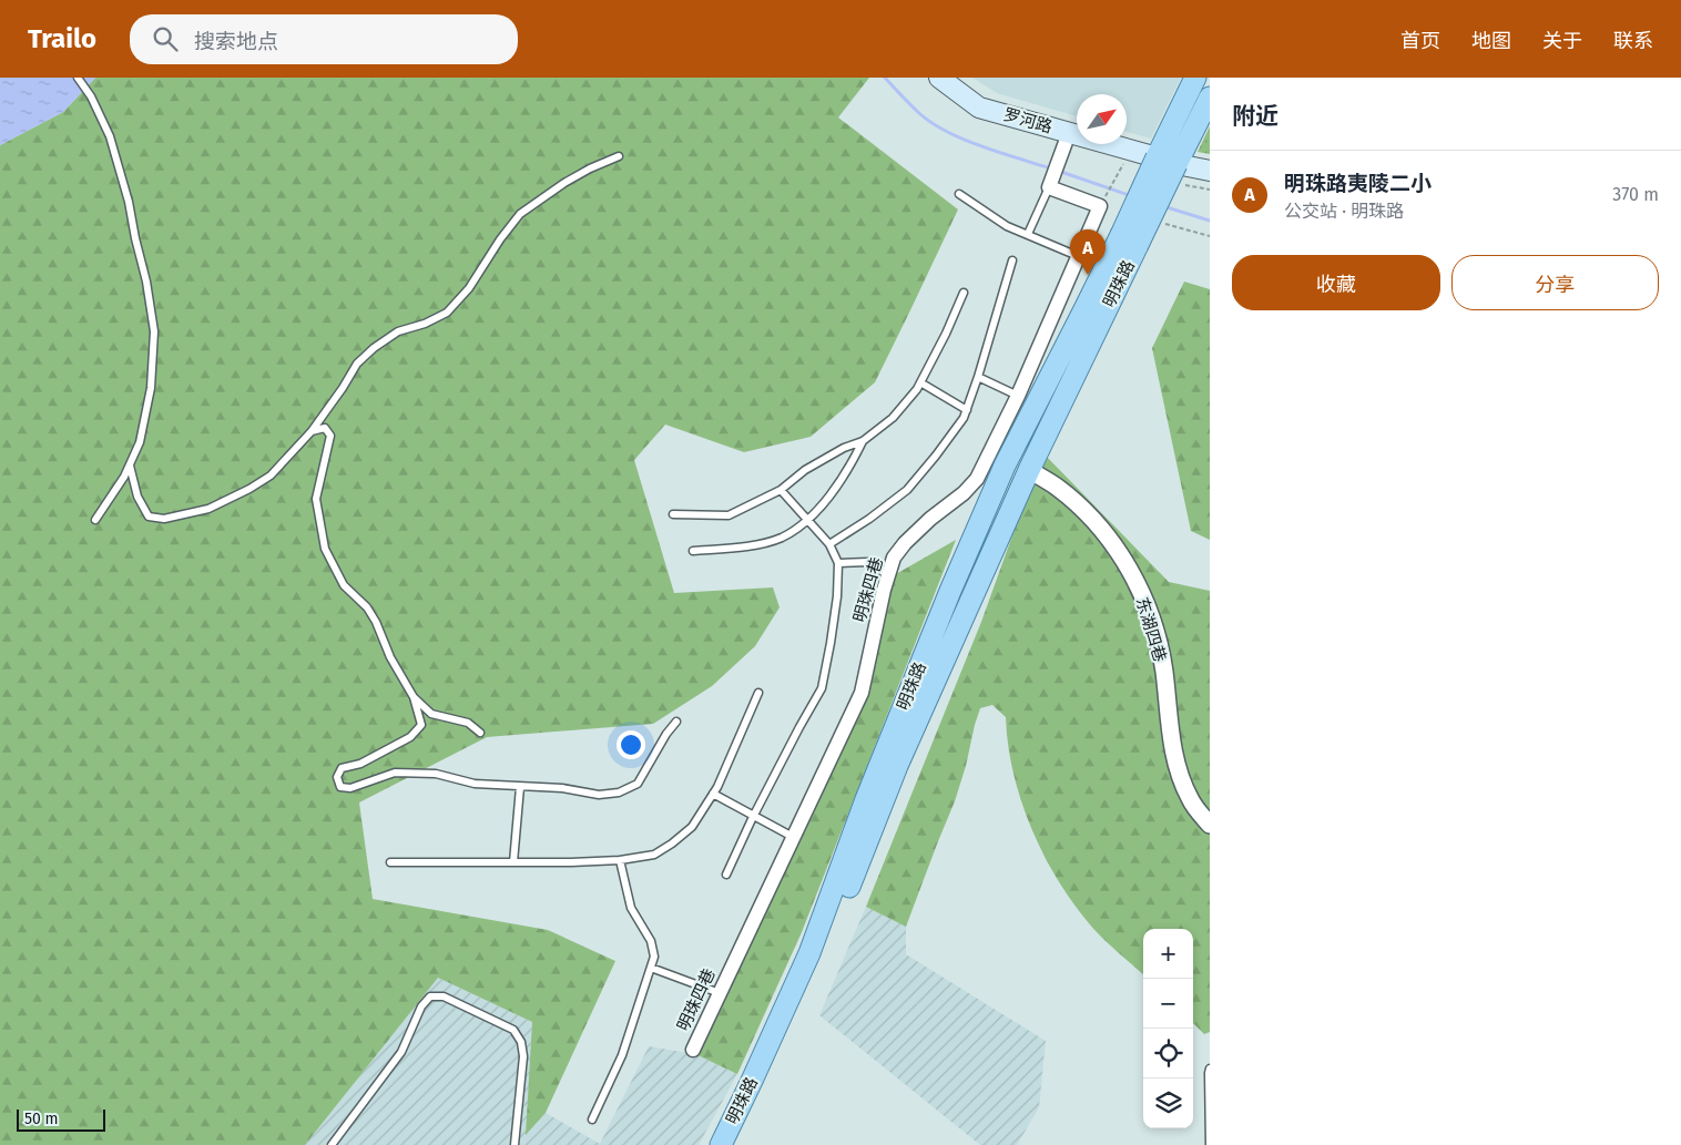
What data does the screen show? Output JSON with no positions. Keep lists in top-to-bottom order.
{
  "streets": {
    "main road": ["罗河路", "明珠路"],
    "street": ["明珠四巷", "东湖四巷"]
  },
  "crossings": [
    ["明珠路", "东湖四巷"]
  ],
  "scale_bar": "50 m",
  "north": "top right",
  "page": {
    "header": "Trailo",
    "search": "搜索地点",
    "nav": [
      "首页",
      "地图",
      "关于",
      "联系"
    ],
    "heading": "附近",
    "list": [
      {
        "mark": "A",
        "name": "明珠路夷陵二小",
        "note": "公交站 · 明珠路",
        "value": "370 m"
      }
    ],
    "pins": "A",
    "buttons": ["收藏", "分享"],
    "map_buttons": ["+", "−"],
    "scale": "50 m"
  }
}
